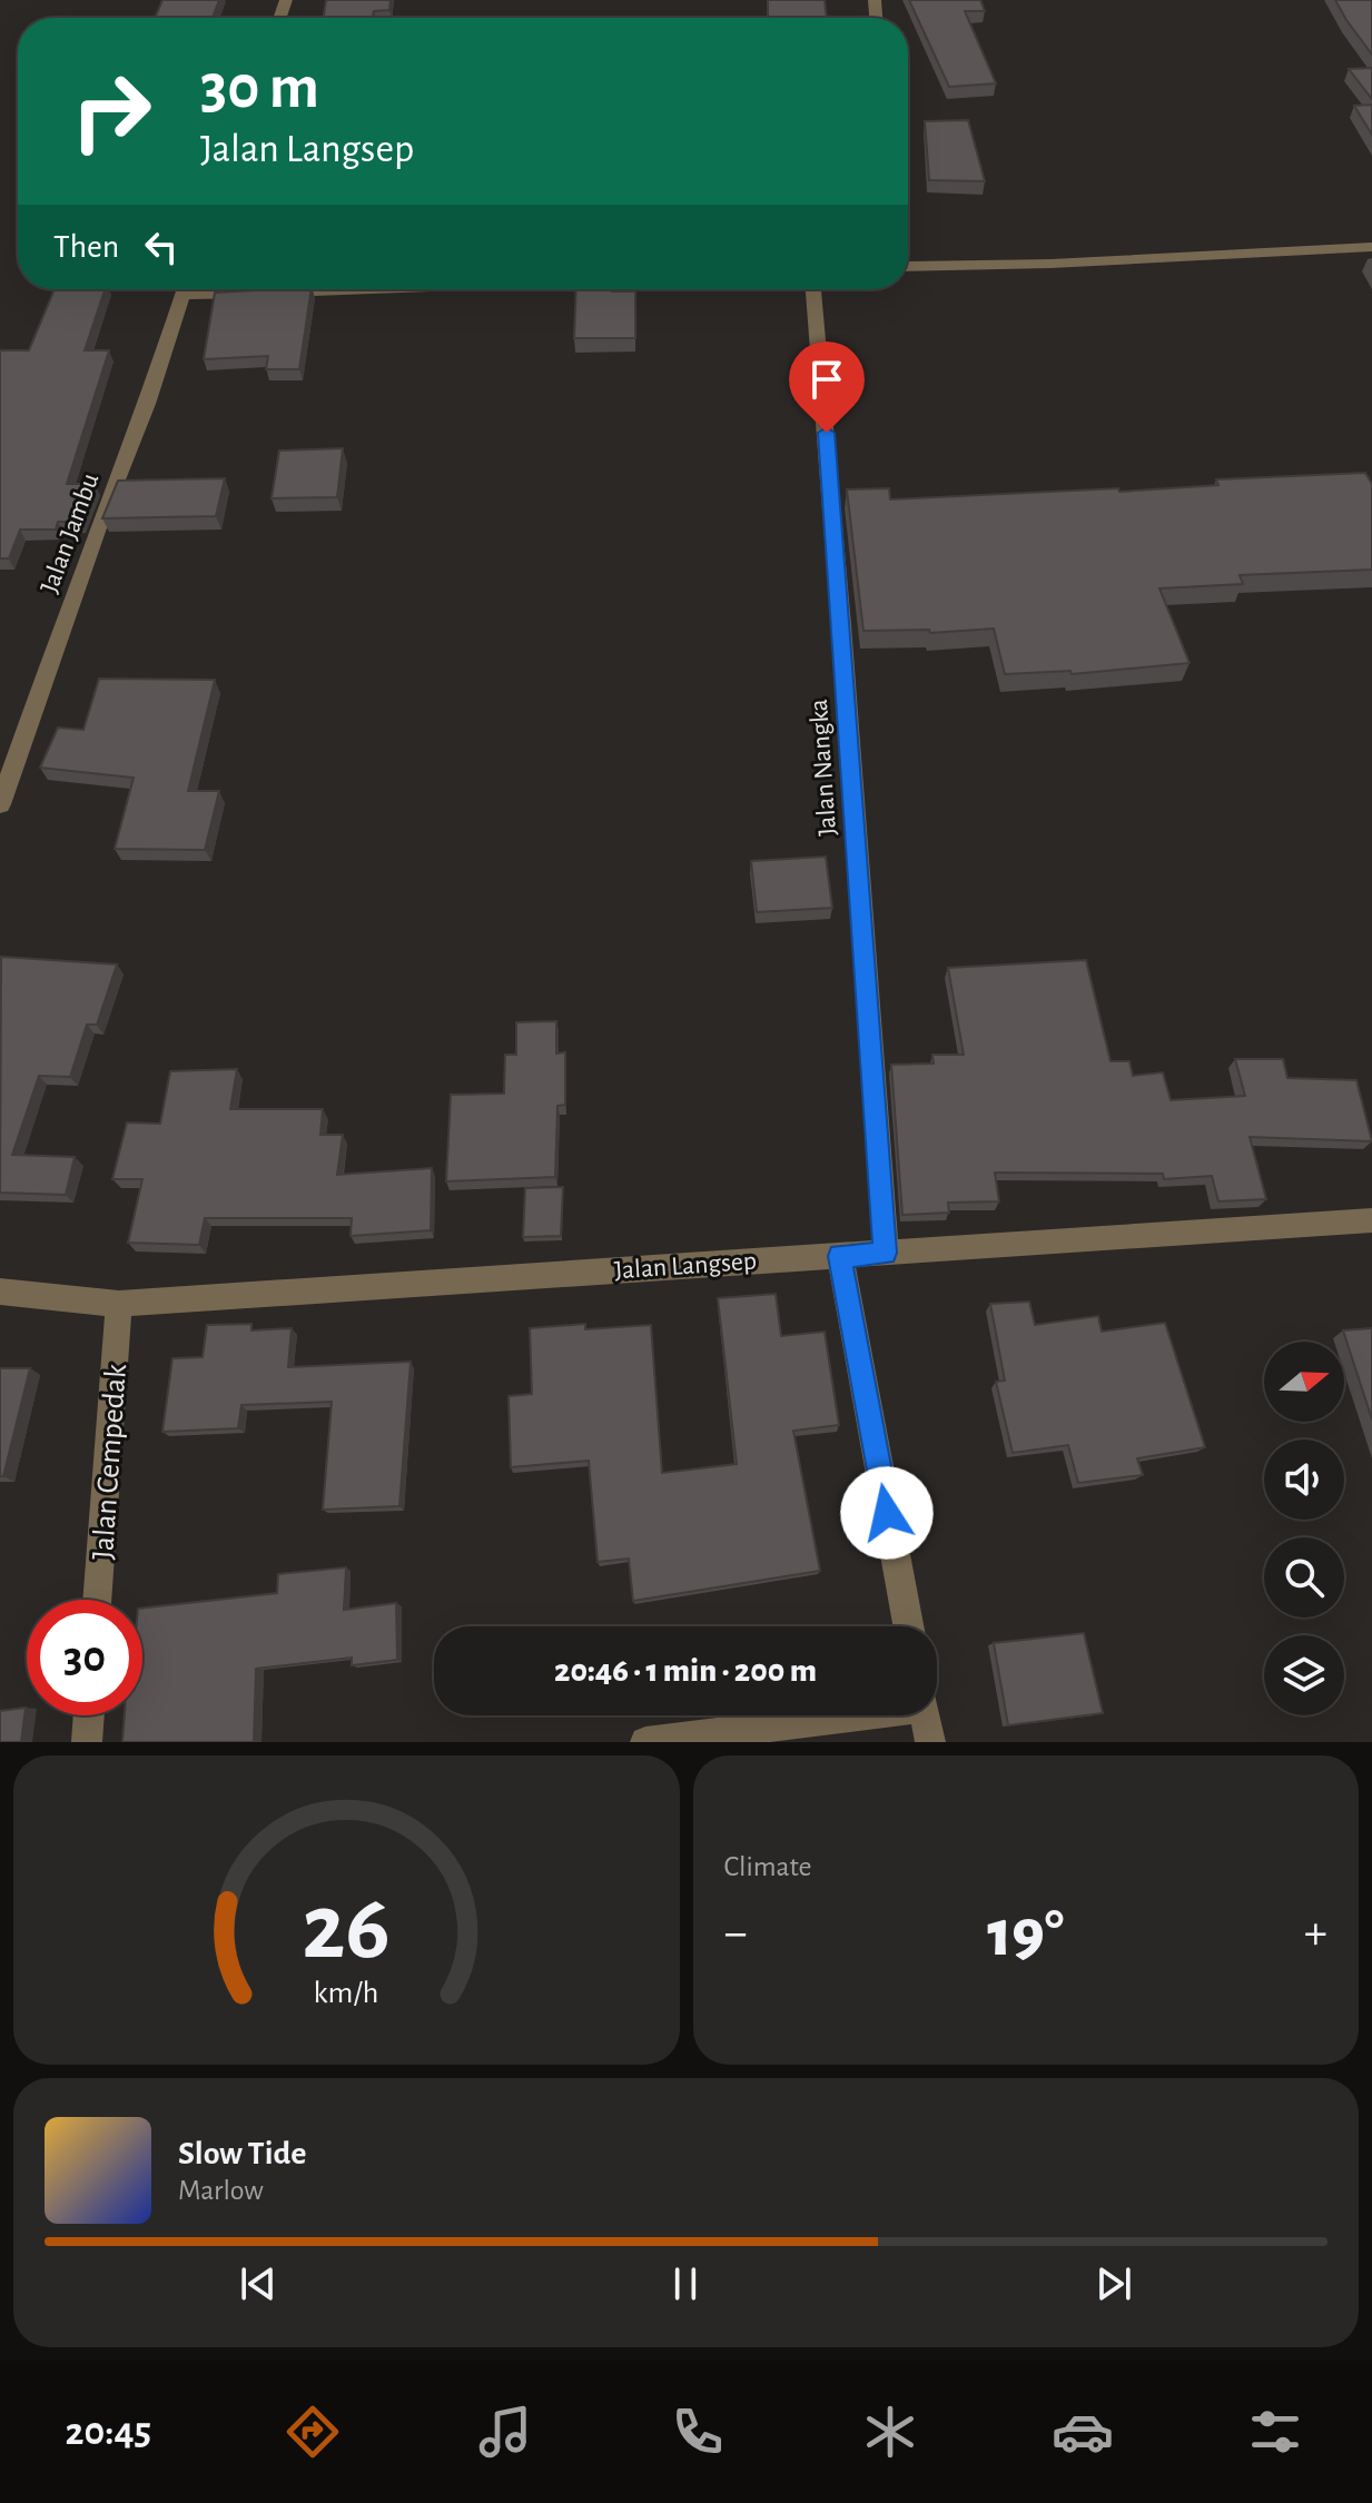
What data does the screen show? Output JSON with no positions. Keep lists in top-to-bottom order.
{
  "streets": {
    "street": [
      "Jalan Jambu",
      "Jalan Nangka",
      "Jalan Langsep",
      "Jalan Cempedak"
    ]
  },
  "crossings": [
    ["Jalan Nangka", "Jalan Langsep"],
    ["Jalan Langsep", "Jalan Cempedak"]
  ],
  "north": "right",
  "page": {
    "turn": ["30 m", "Jalan Langsep"],
    "then": "Then",
    "limit": "30",
    "trip": "20:46 · 1 min · 200 m",
    "tile": "Climate",
    "heat": ["−", "19°", "+"],
    "song": ["Slow Tide", "Marlow"],
    "tabs": "20:45",
    "gauge": ["26", "km/h"]
  }
}
